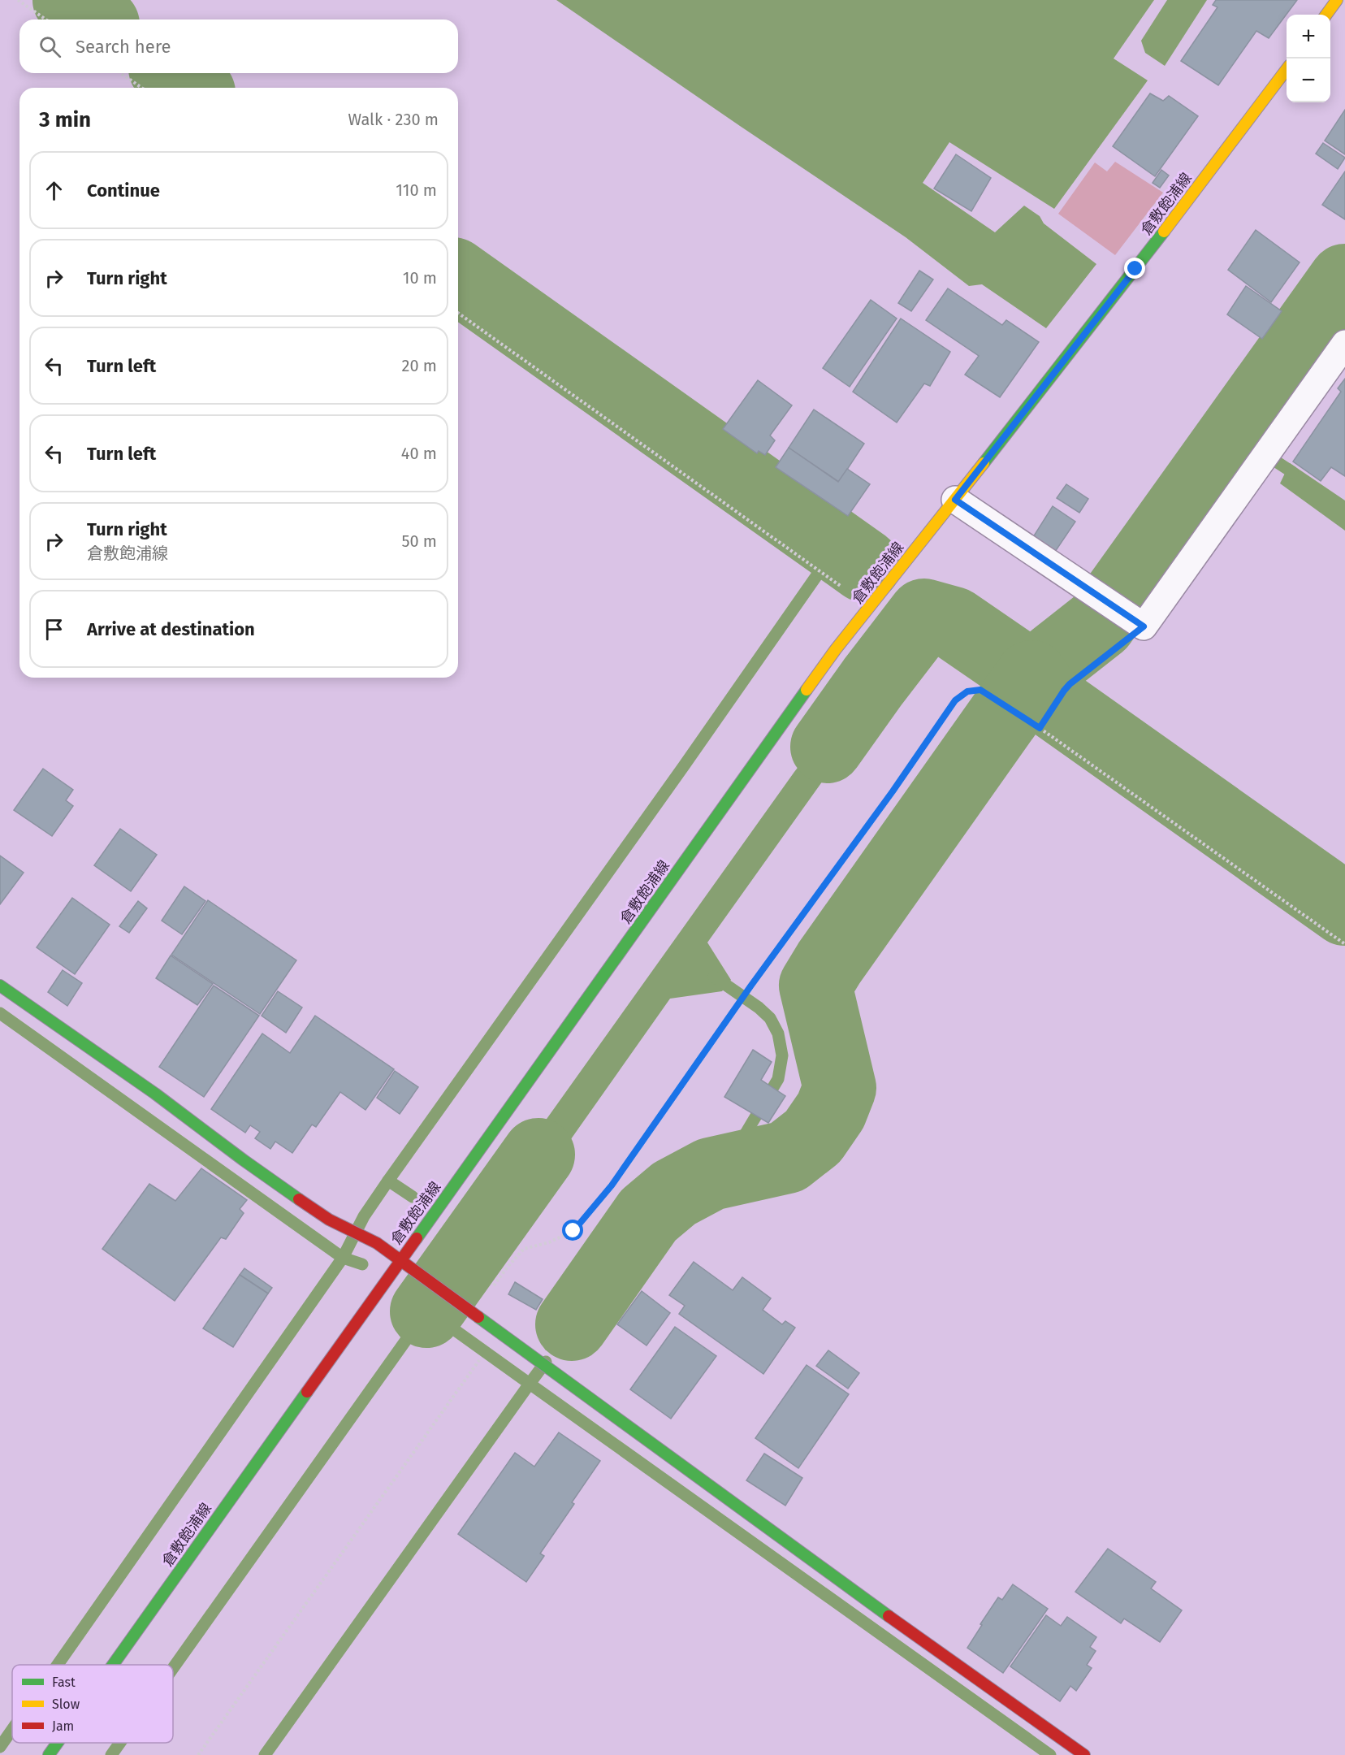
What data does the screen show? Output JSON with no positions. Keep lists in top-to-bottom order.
{
  "streets": {
    "main road": ["倉敷飽浦線"]
  },
  "legend": ["Fast", "Slow", "Jam"],
  "page": {
    "map_buttons": ["+", "−"],
    "search": "Search here",
    "heading": ["3 min", "Walk · 230 m"],
    "list": [
      ["Continue", "110 m"],
      ["Turn right", "10 m"],
      ["Turn left", "20 m"],
      ["Turn left", "40 m"],
      ["Turn right", "倉敷飽浦線", "50 m"],
      "Arrive at destination"
    ]
  }
}
